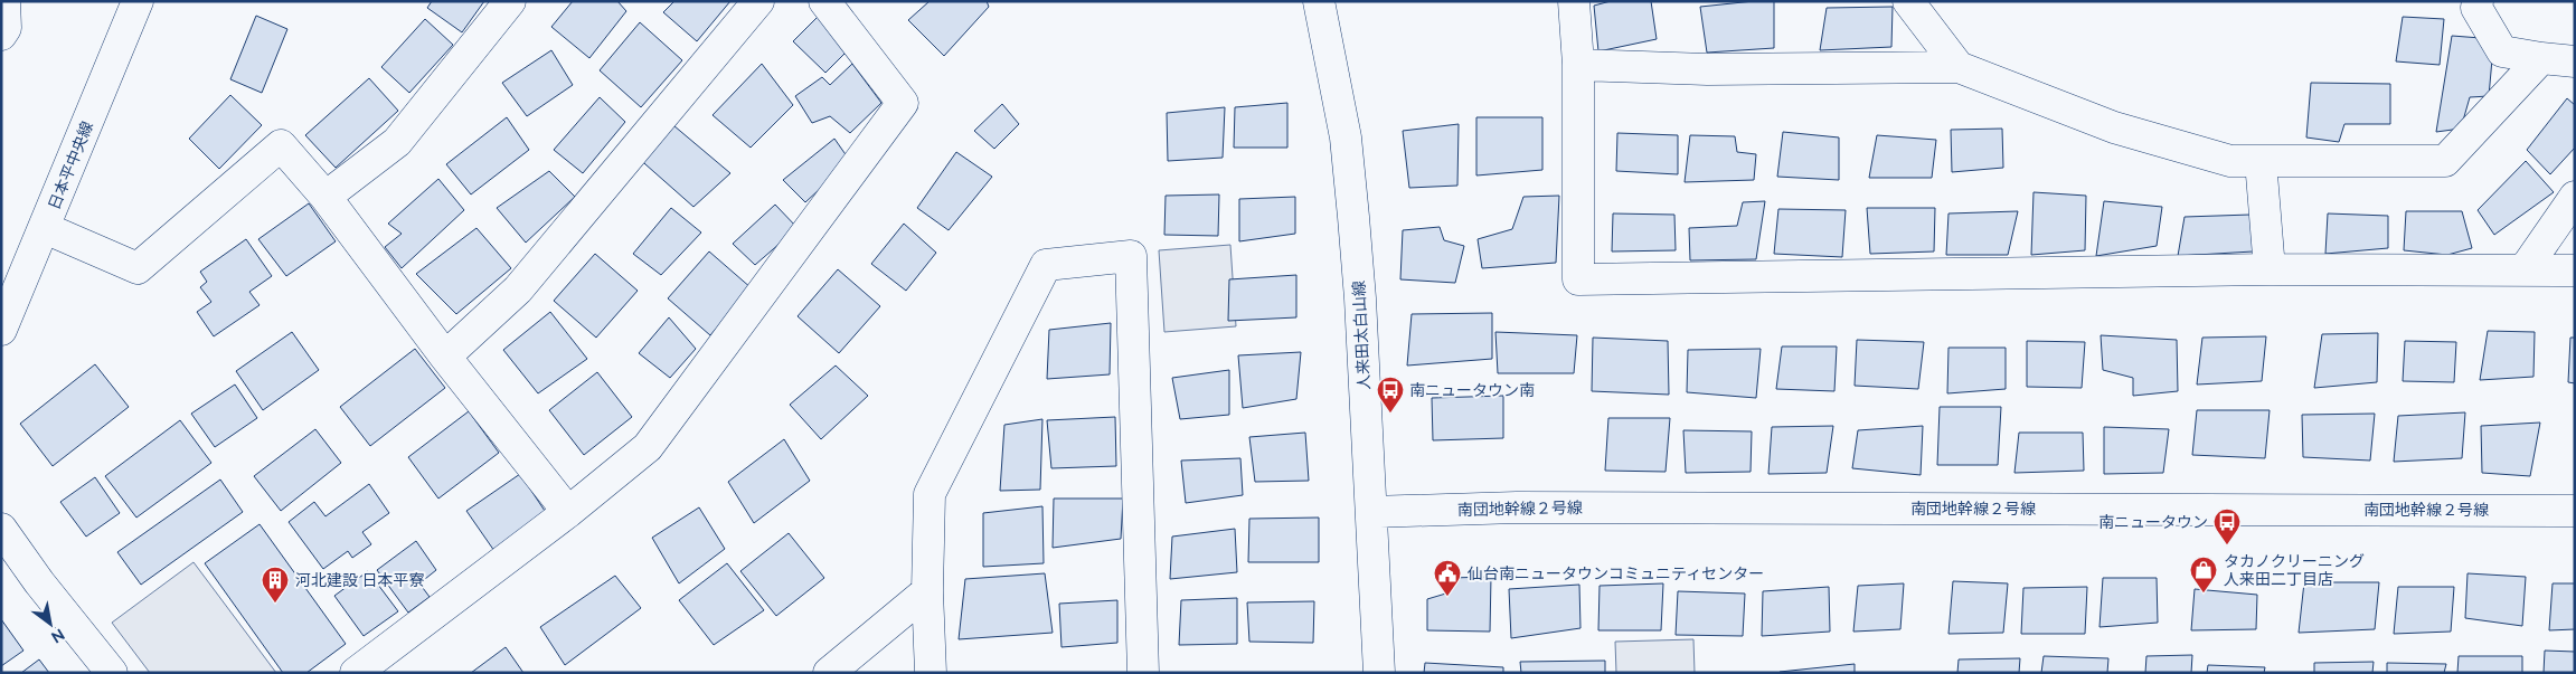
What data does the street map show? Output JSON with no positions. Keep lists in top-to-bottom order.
{
  "streets": {
    "street": ["日本平中央線", "人来田太白山線", "南団地幹線２号線"]
  },
  "crossings": [
    ["人来田太白山線", "南団地幹線２号線"]
  ],
  "places": {
    "bus stop": ["南ニュータウン南", "南ニュータウン"],
    "shop": ["タカノクリーニング 人来田二丁目店"],
    "public building": ["仙台南ニュータウンコミュニティセンター"],
    "building": ["河北建設 日本平寮"]
  },
  "north": "bottom right"
}
